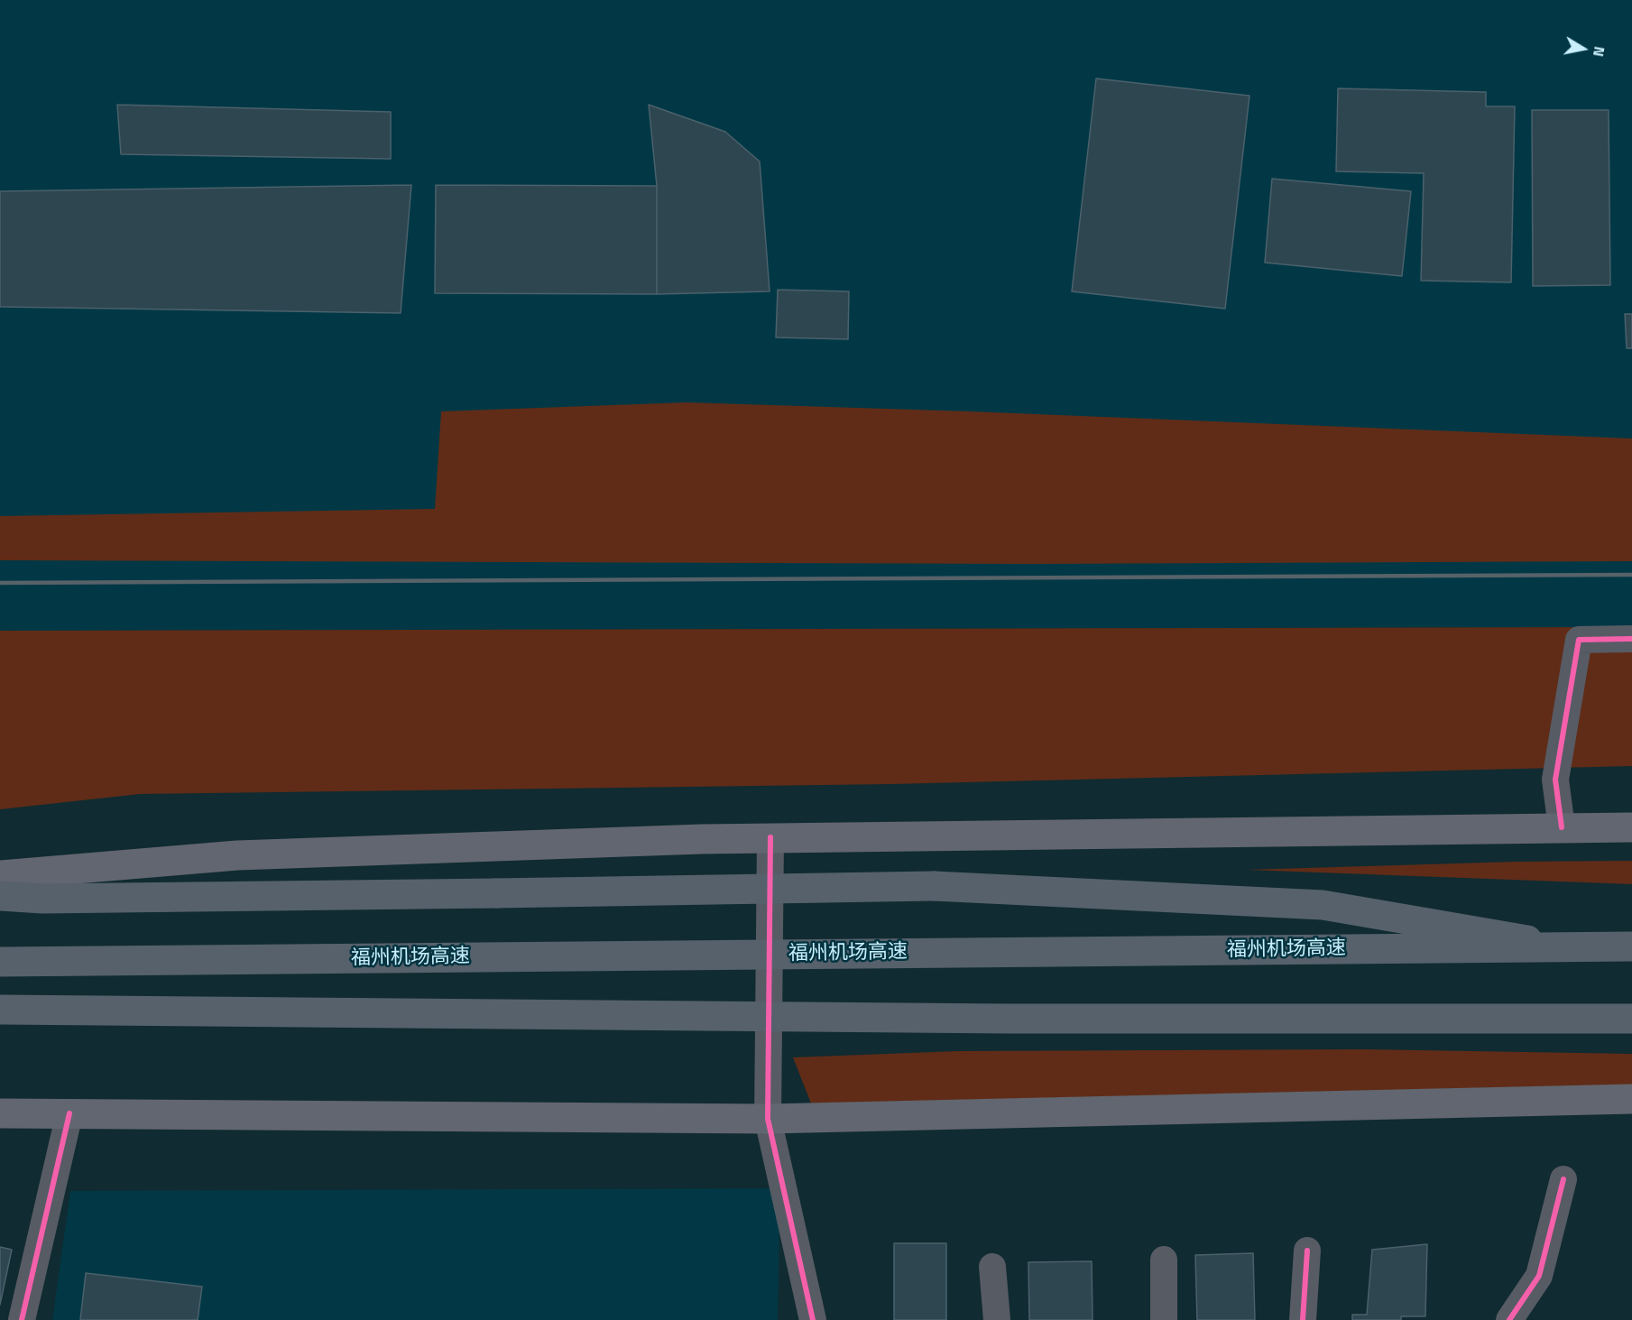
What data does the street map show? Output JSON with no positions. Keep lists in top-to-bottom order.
{
  "streets": {
    "highway": ["福州机场高速"]
  },
  "north": "right"
}
